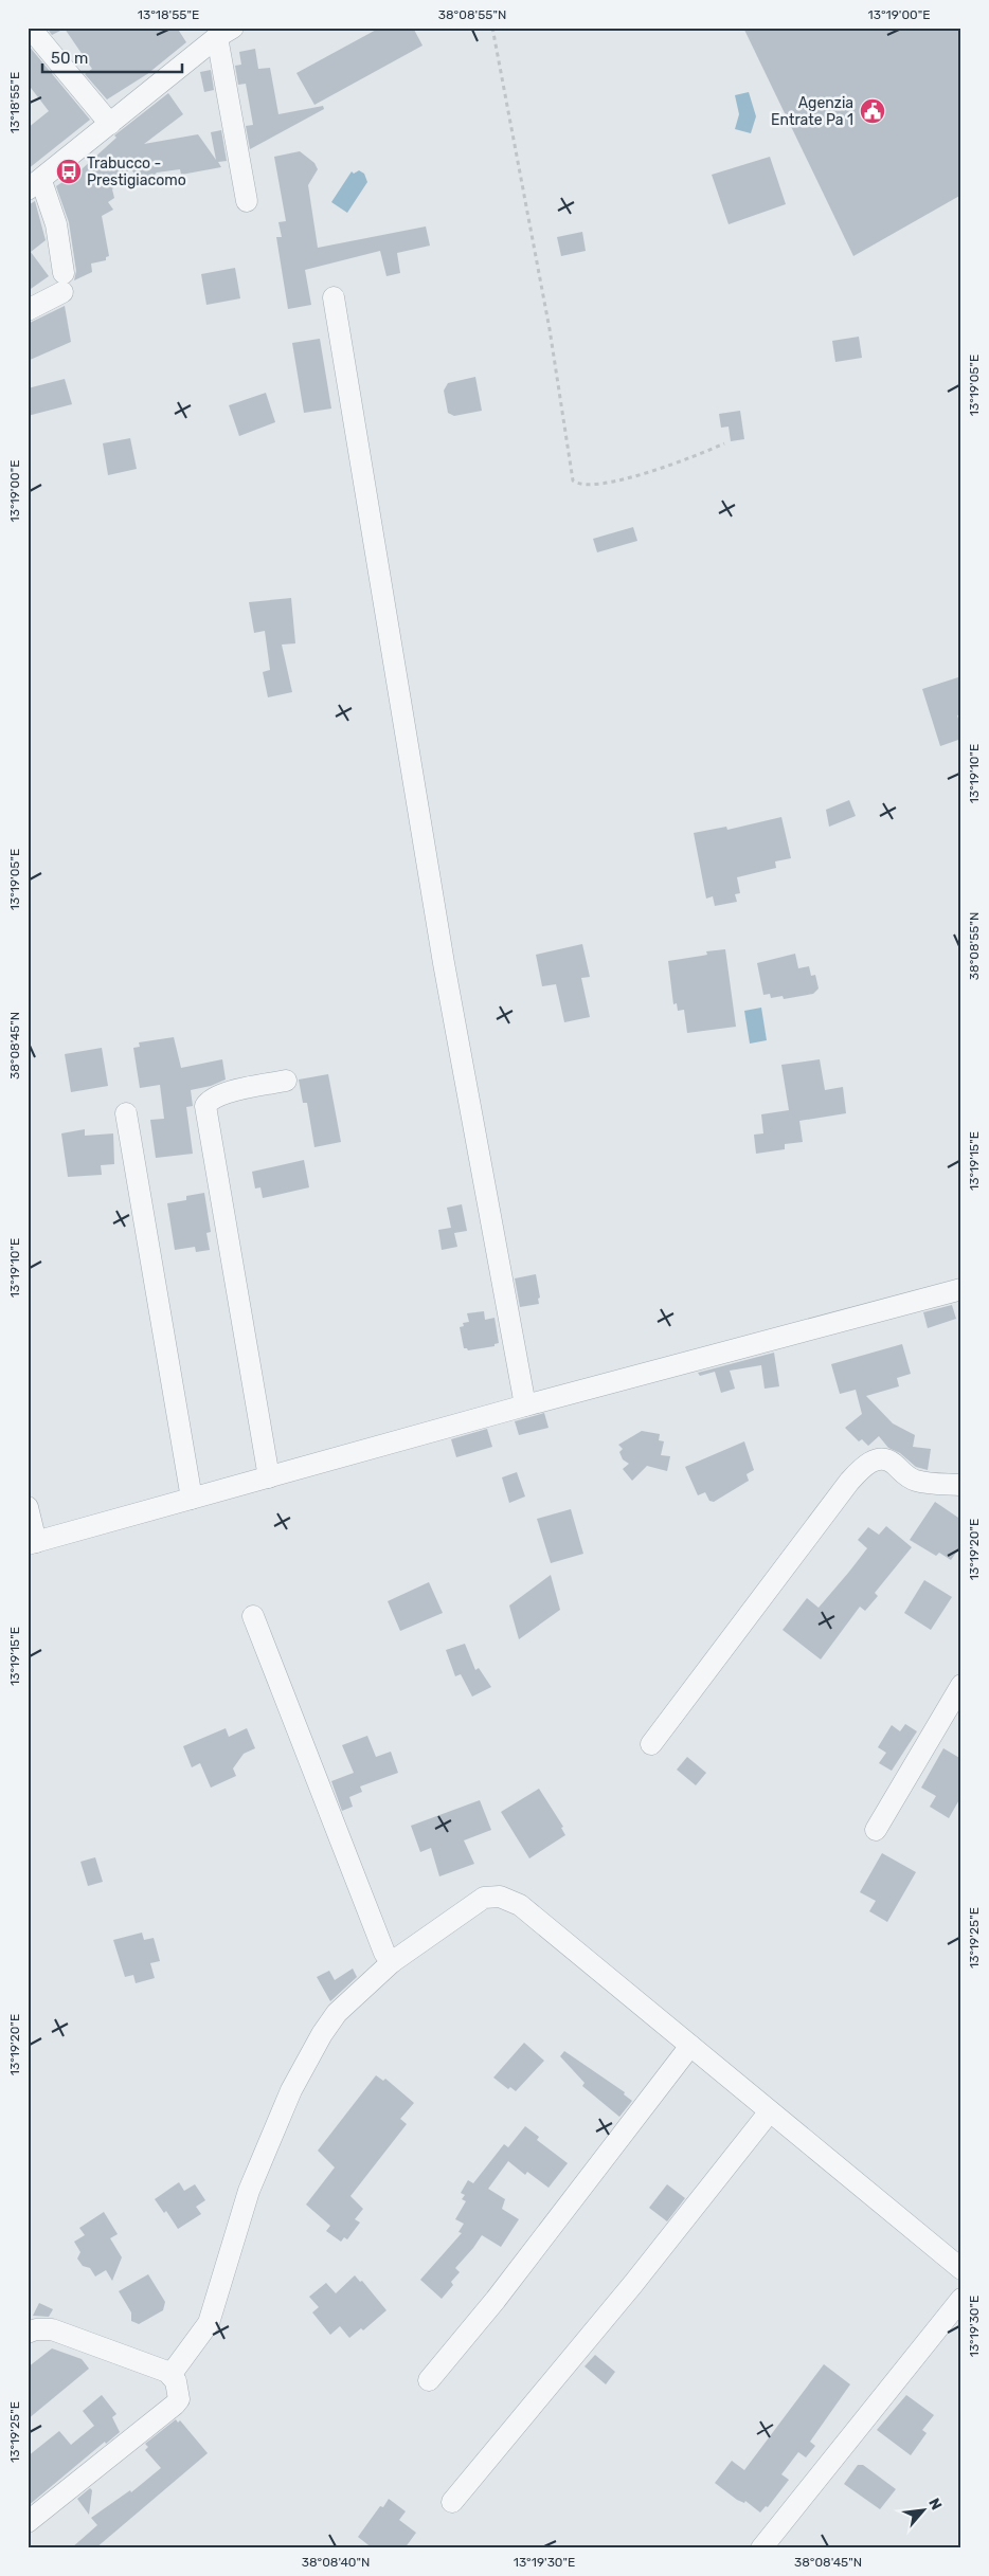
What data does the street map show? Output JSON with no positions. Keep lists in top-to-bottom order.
{
  "places": {
    "public building": ["Agenzia Entrate Pa 1"],
    "bus stop": ["Trabucco - Prestigiacomo"]
  },
  "scale_bar": "50 m",
  "north": "top right",
  "coordinates": [
    "13°18'55\"E",
    "38°08'55\"N",
    "13°19'00\"E",
    "13°19'05\"E",
    "13°19'10\"E",
    "38°08'45\"N",
    "13°19'15\"E",
    "13°19'20\"E",
    "13°19'25\"E",
    "13°19'30\"E",
    "38°08'40\"N"
  ]
}
